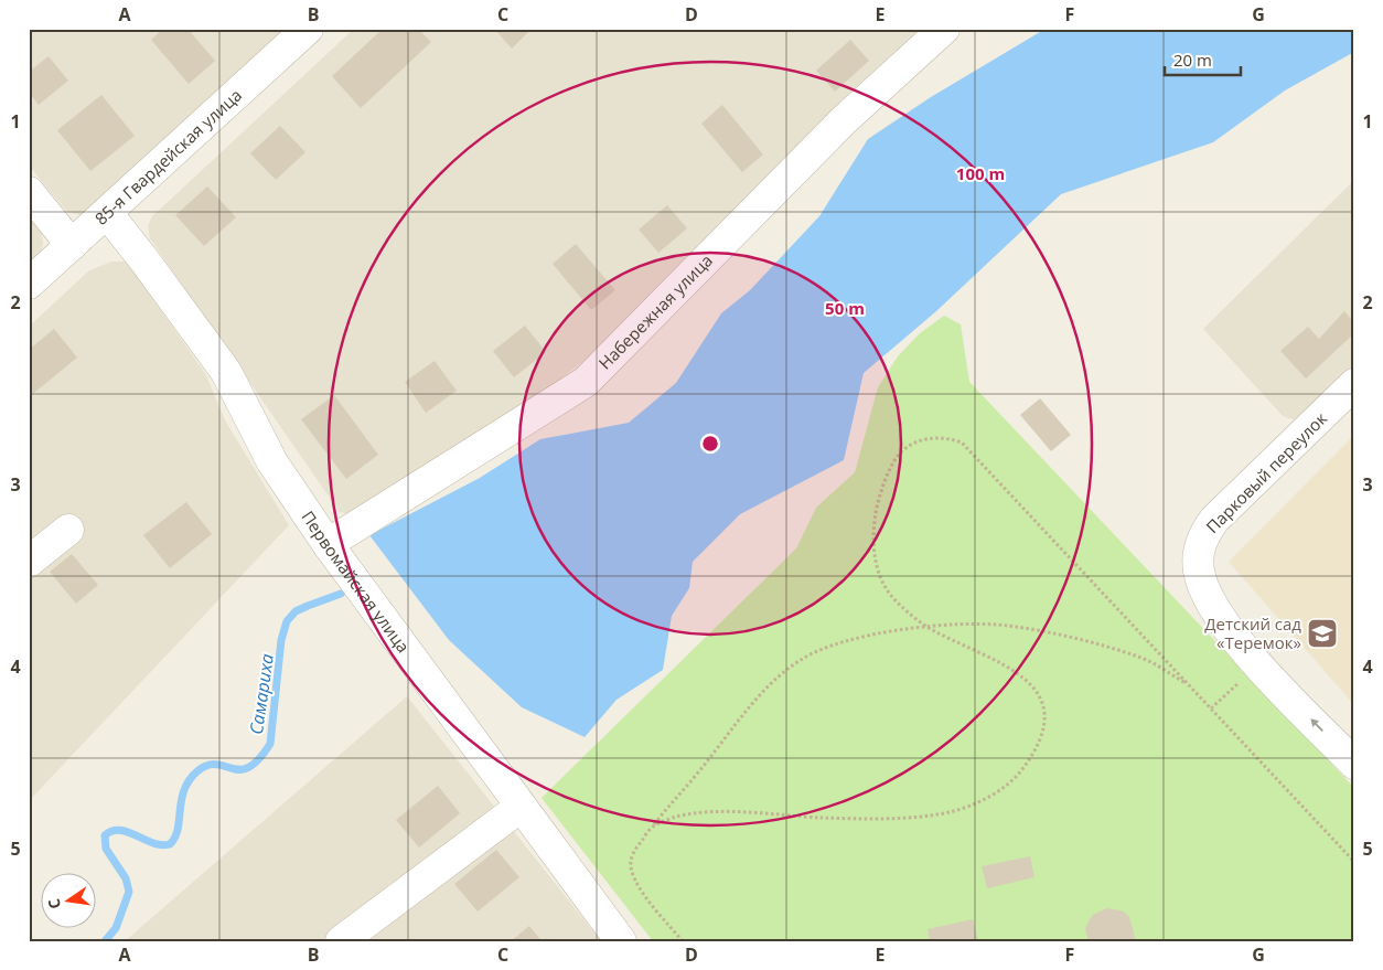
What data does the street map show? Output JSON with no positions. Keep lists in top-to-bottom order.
{
  "streets": {
    "street": [
      "85-я Гвардейская улица",
      "Набережная улица",
      "Парковый переулок",
      "Первомайская улица"
    ]
  },
  "crossings": [
    ["85-я Гвардейская улица", "Первомайская улица"],
    ["Набережная улица", "Первомайская улица"]
  ],
  "water": ["Самариха"],
  "places": {
    "school or university": ["Детский сад «Теремок»"]
  },
  "scale_bar": "20 m",
  "north": "left",
  "grid": {
    "columns": [
      "A",
      "B",
      "C",
      "D",
      "E",
      "F",
      "G"
    ],
    "rows": [
      "1",
      "2",
      "3",
      "4",
      "5"
    ]
  },
  "rings": ["100 m", "50 m"]
}
